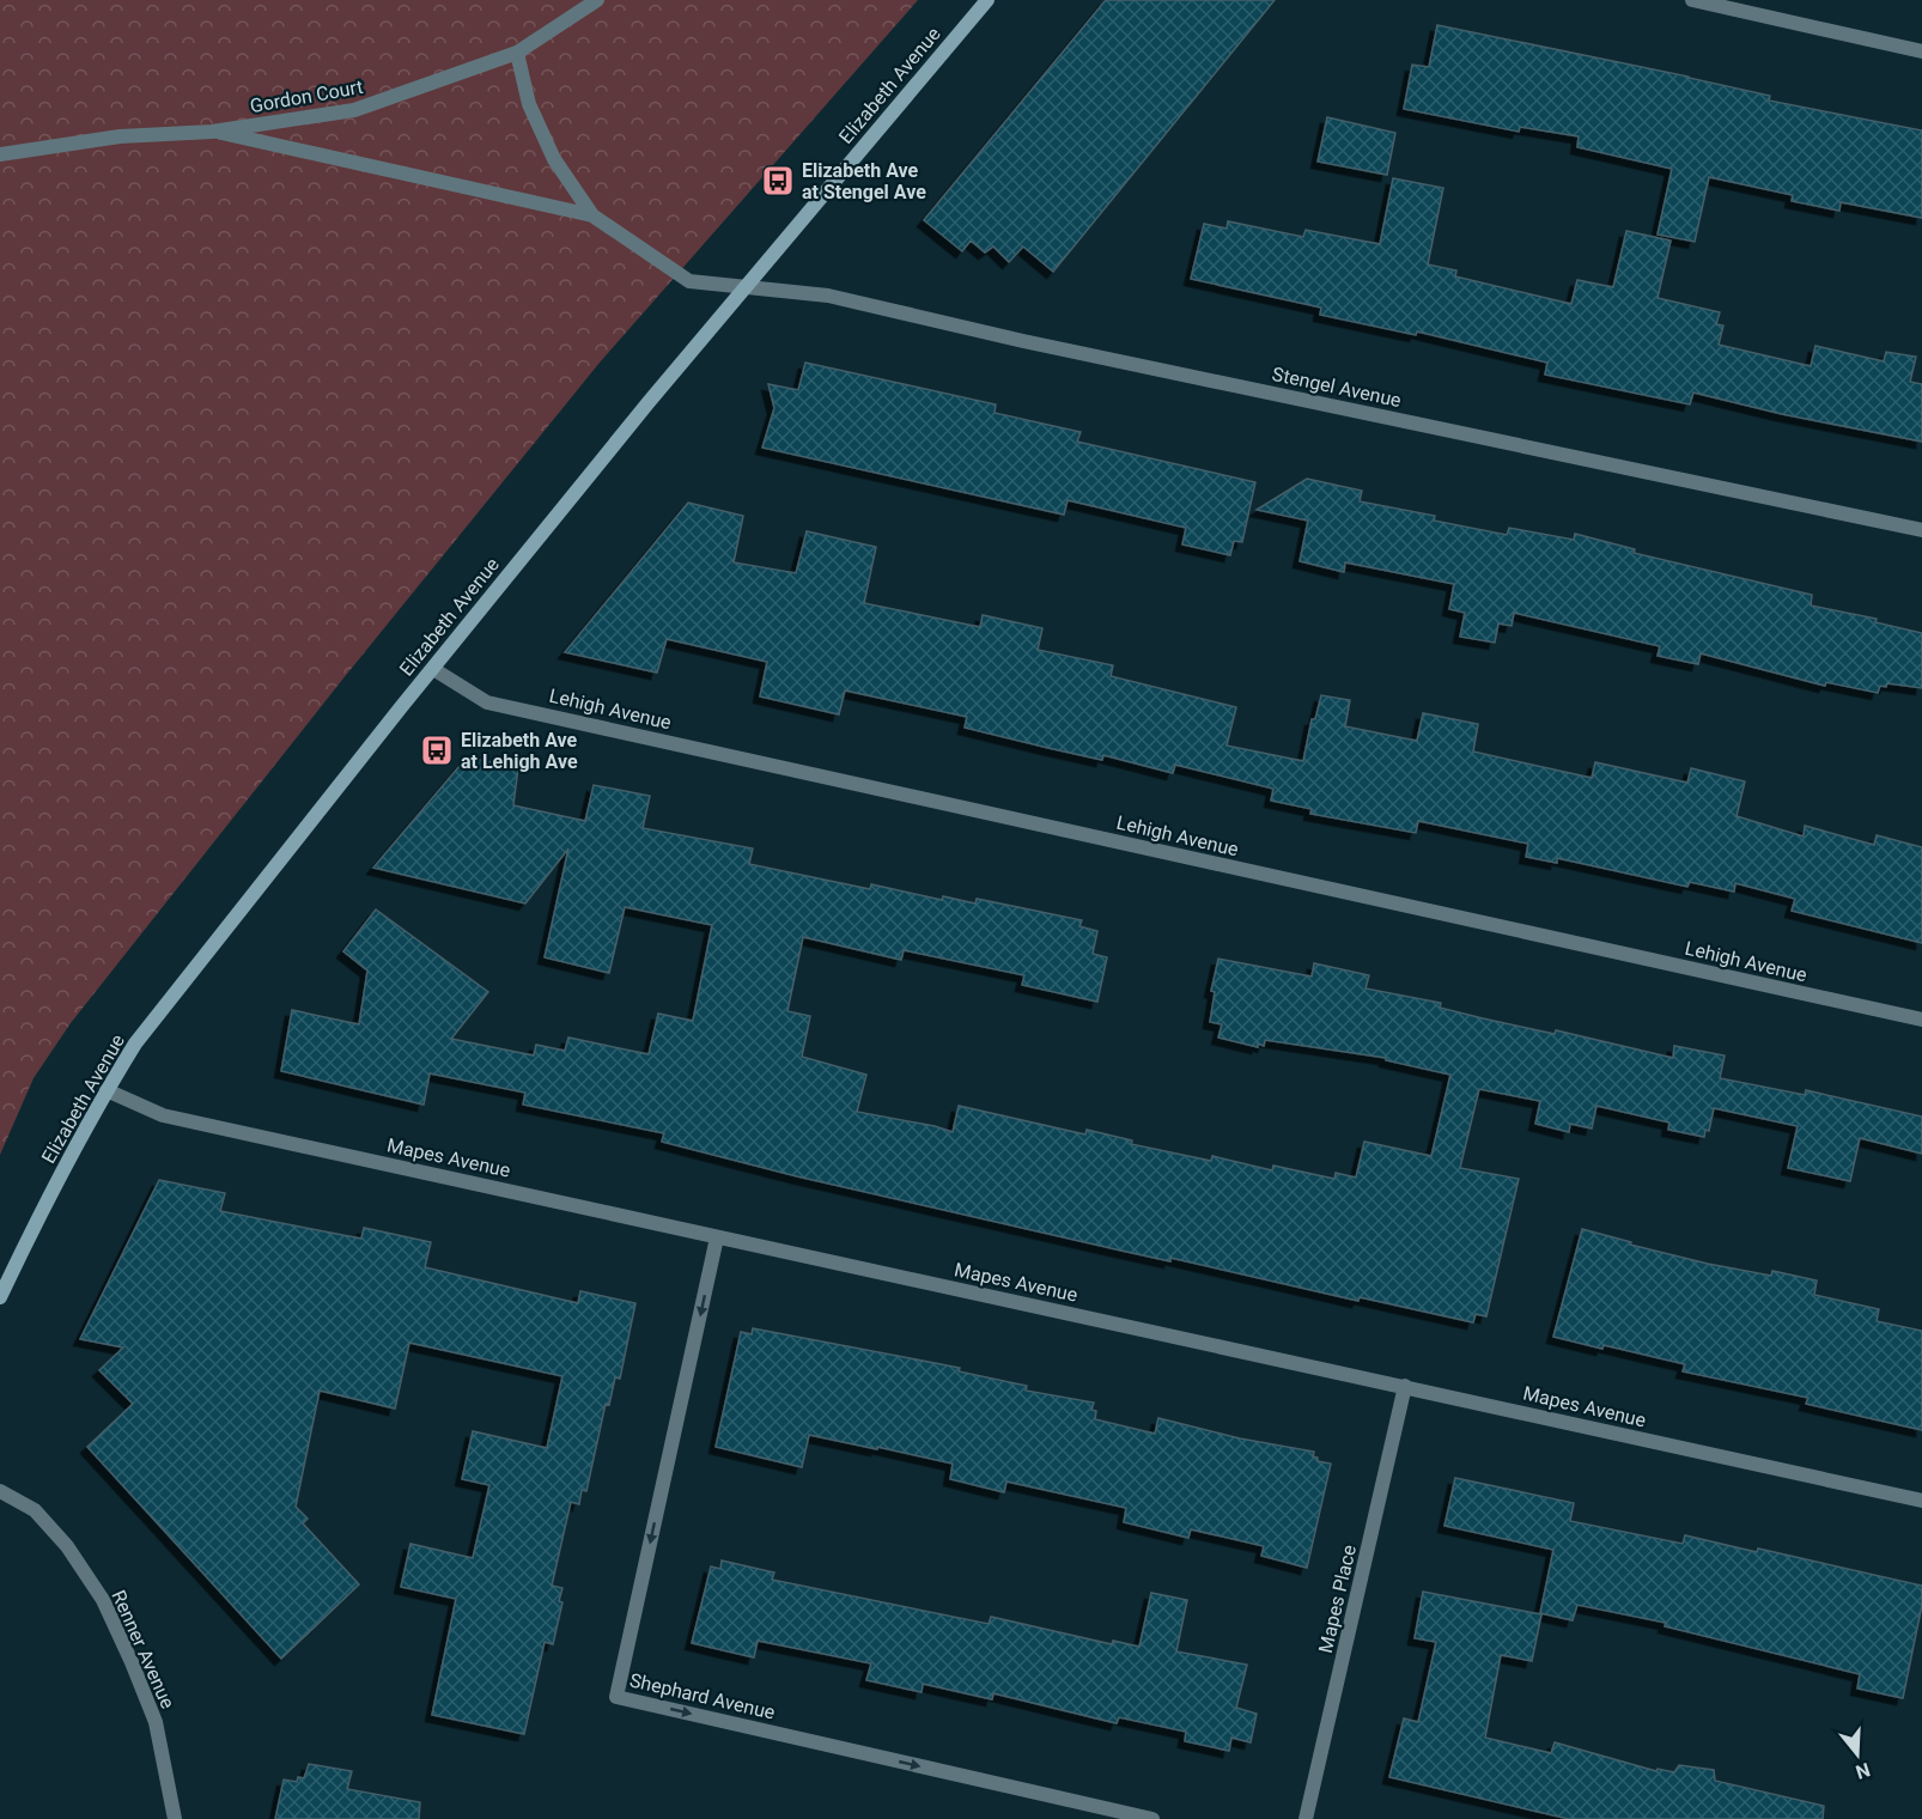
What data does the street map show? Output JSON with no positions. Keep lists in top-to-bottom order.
{
  "streets": {
    "main road": ["Elizabeth Avenue"],
    "street": [
      "Gordon Court",
      "Stengel Avenue",
      "Lehigh Avenue",
      "Mapes Avenue",
      "Mapes Place",
      "Renner Avenue",
      "Shephard Avenue"
    ]
  },
  "crossings": [
    ["Elizabeth Avenue", "Stengel Avenue"],
    ["Elizabeth Avenue", "Lehigh Avenue"],
    ["Elizabeth Avenue", "Mapes Avenue"],
    ["Mapes Avenue", "Mapes Place"],
    ["Mapes Avenue", "Shephard Avenue"]
  ],
  "places": {
    "bus stop": ["Elizabeth Ave at Stengel Ave", "Elizabeth Ave at Lehigh Ave"]
  },
  "north": "bottom"
}
